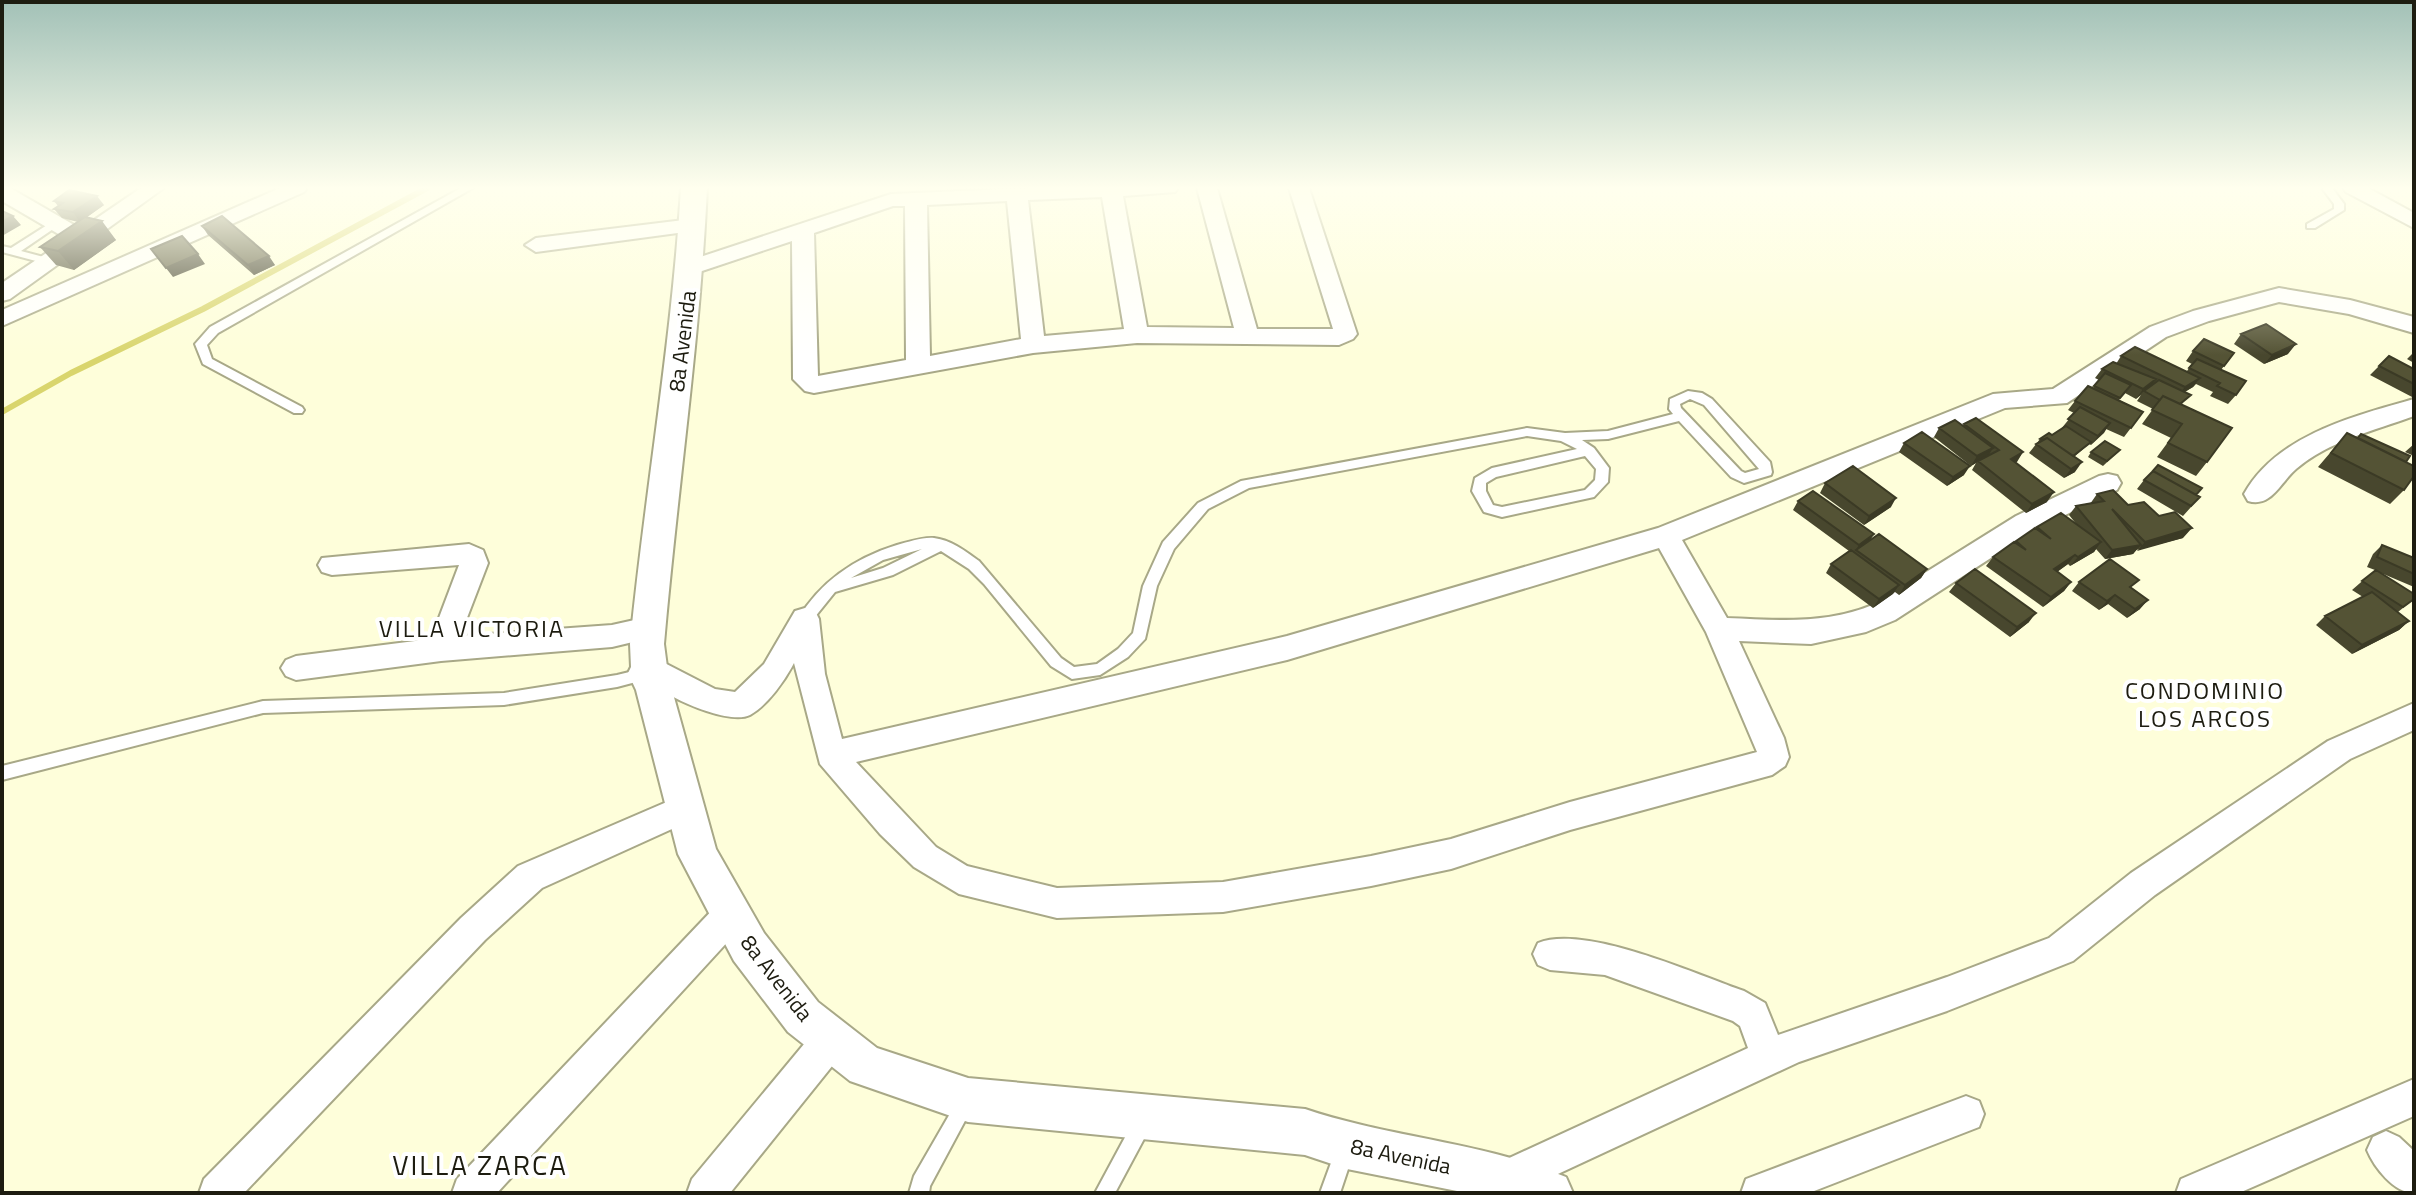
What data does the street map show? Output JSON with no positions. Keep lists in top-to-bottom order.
{
  "streets": {
    "street": ["8a Avenida"]
  },
  "districts": ["VILLA VICTORIA", "CONDOMINIO LOS ARCOS", "VILLA ZARCA"]
}
